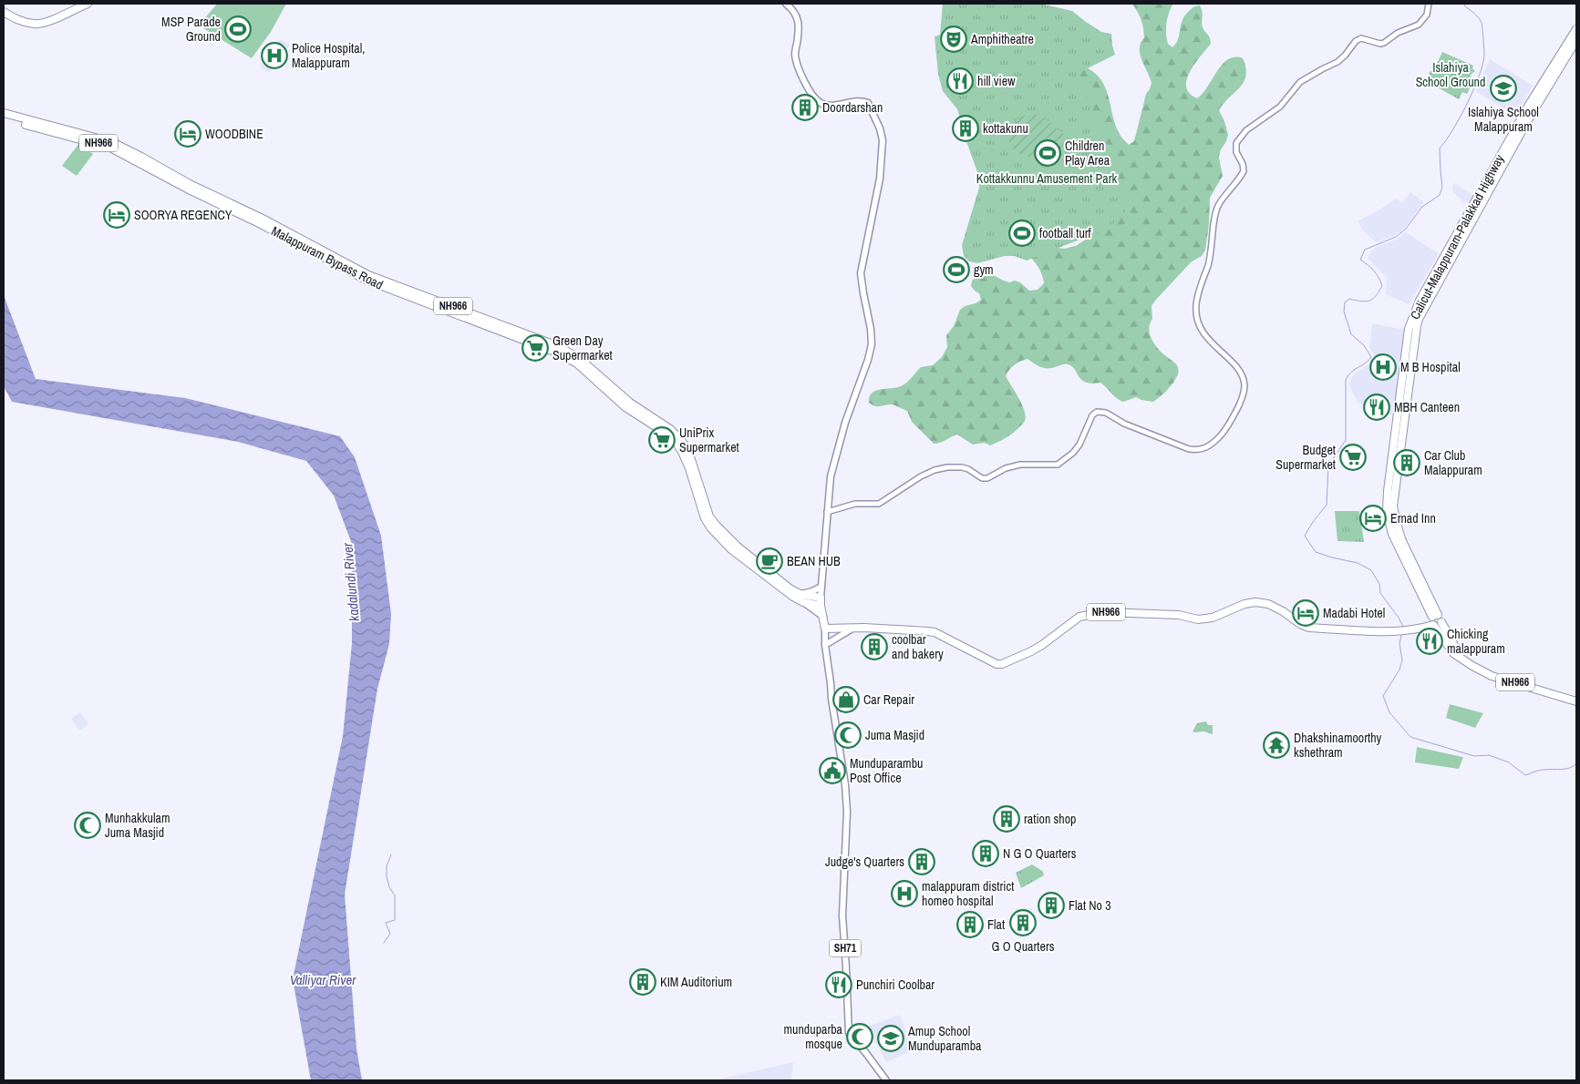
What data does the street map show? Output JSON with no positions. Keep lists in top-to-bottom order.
{
  "streets": {
    "highway": ["NH966", "Calicut-Malappuram-Palakkad Highway", "Malappuram Bypass Road"],
    "main road": ["SH71"]
  },
  "crossings": [
    ["NH966", "Calicut-Malappuram-Palakkad Highway"],
    ["NH966", "SH71"]
  ],
  "water": ["kadalundi River", "Valliyar River"],
  "parks": ["Islahiya School Ground", "Kottakkunnu Amusement Park"],
  "places": {
    "sports": [
      "MSP Parade Ground",
      "Children Play Area",
      "football turf",
      "gym"
    ],
    "theatre": ["Amphitheatre"],
    "hospital": ["Police Hospital, Malappuram", "M B Hospital", "malappuram district homeo hospital"],
    "restaurant": [
      "hill view",
      "MBH Canteen",
      "Chicking malappuram",
      "Punchiri Coolbar"
    ],
    "school or university": ["Islahiya School Malappuram", "Amup School Munduparamba"],
    "building": [
      "Doordarshan",
      "kottakunu",
      "Car Club Malappuram",
      "coolbar and bakery",
      "ration shop",
      "N G O Quarters",
      "Judge's Quarters",
      "Flat No 3",
      "G O Quarters",
      "Flat",
      "KIM Auditorium"
    ],
    "hotel": [
      "WOODBINE",
      "SOORYA REGENCY",
      "Ernad Inn",
      "Madabi Hotel"
    ],
    "supermarket": ["Green Day Supermarket", "UniPrix Supermarket", "Budget Supermarket"],
    "cafe": ["BEAN HUB"],
    "shop": ["Car Repair"],
    "mosque": ["Juma Masjid", "Munhakkulam Juma Masjid", "munduparba mosque"],
    "temple": ["Dhakshinamoorthy kshethram"],
    "public building": ["Munduparambu Post Office"]
  }
}
